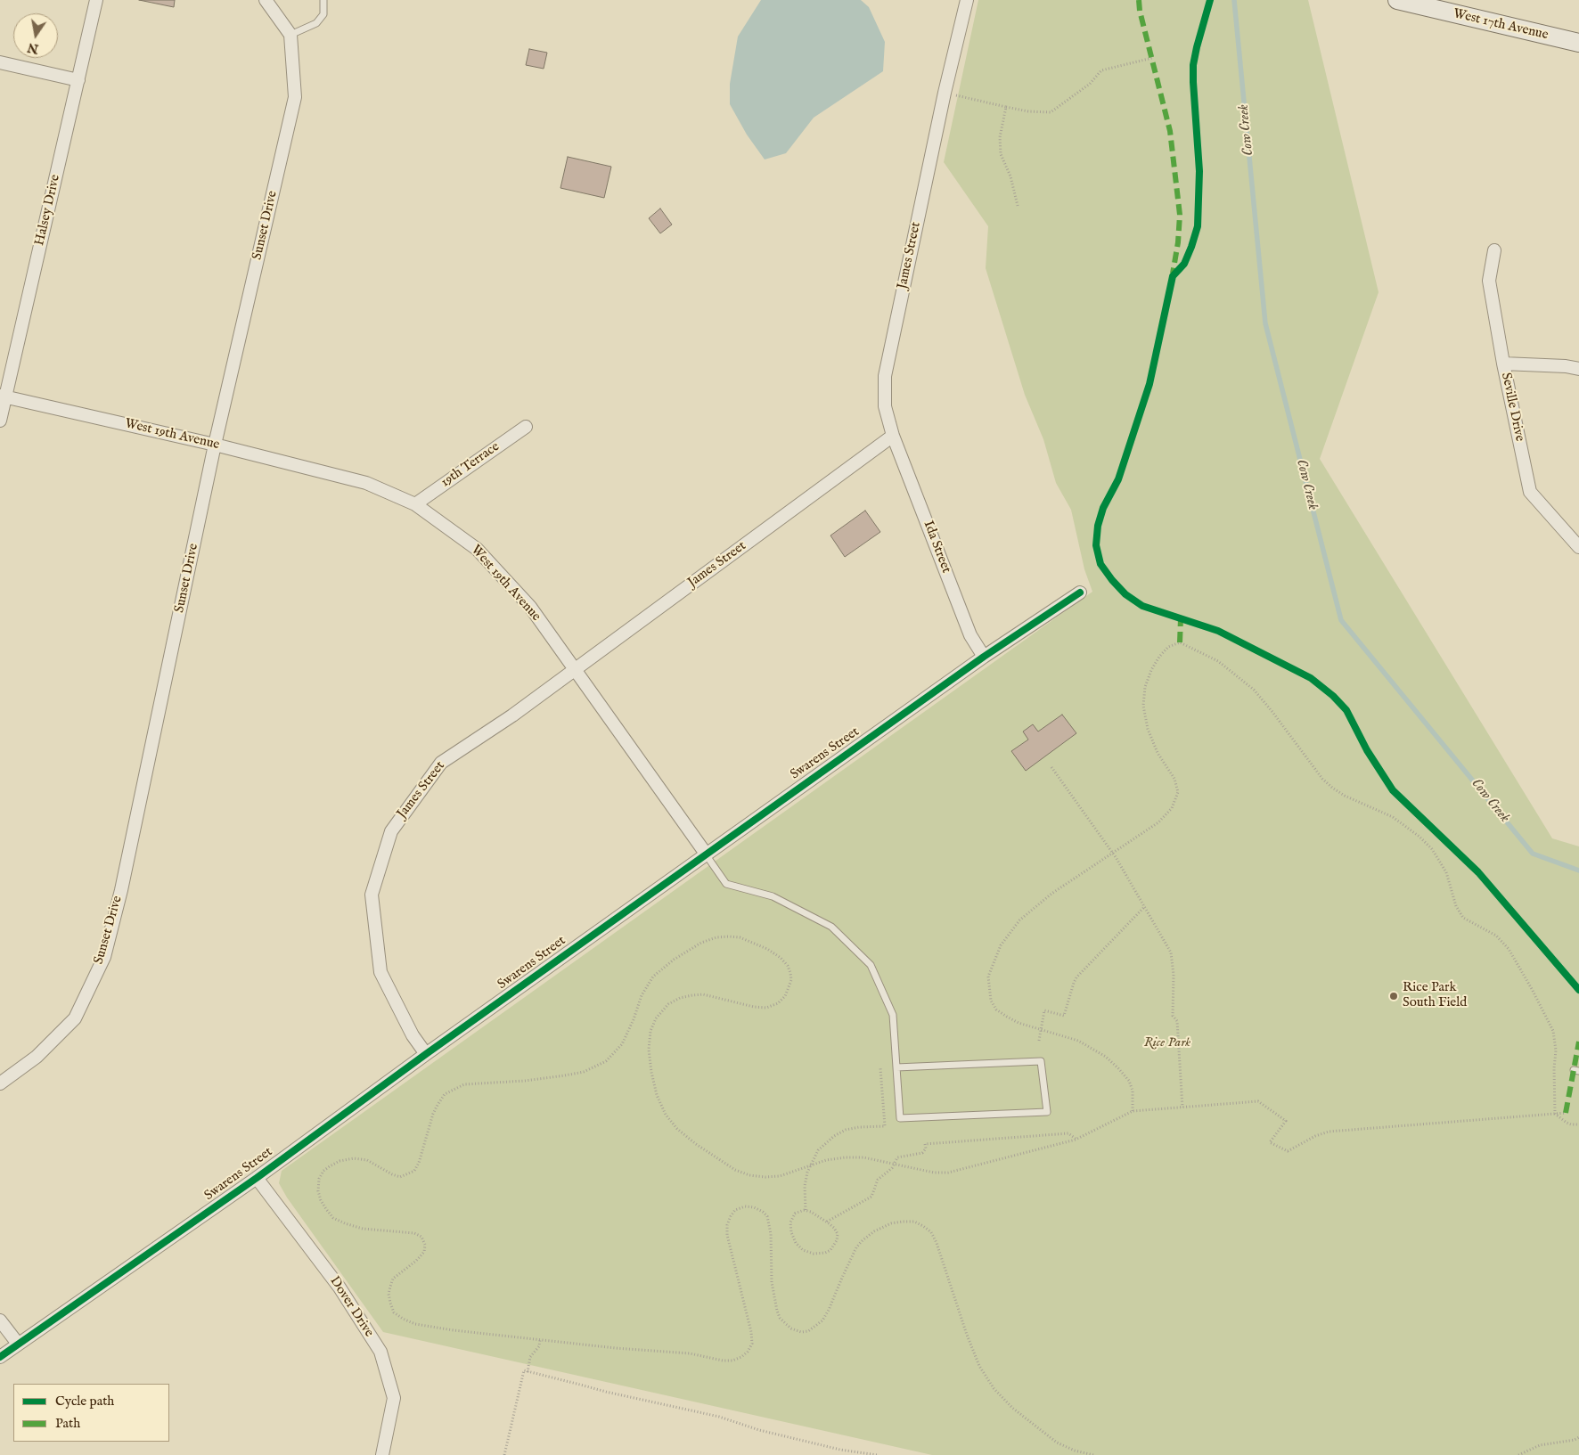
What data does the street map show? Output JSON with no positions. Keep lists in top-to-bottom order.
{
  "streets": {
    "street": [
      "West 17th Avenue",
      "Halsey Drive",
      "Sunset Drive",
      "James Street",
      "Seville Drive",
      "West 19th Avenue",
      "19th Terrace",
      "Ida Street",
      "Swarens Street",
      "Dover Drive"
    ]
  },
  "crossings": [
    ["Halsey Drive", "West 19th Avenue"],
    ["Sunset Drive", "West 19th Avenue"],
    ["James Street", "West 19th Avenue"],
    ["James Street", "Ida Street"],
    ["James Street", "Swarens Street"],
    ["West 19th Avenue", "19th Terrace"],
    ["West 19th Avenue", "Swarens Street"],
    ["Ida Street", "Swarens Street"],
    ["Swarens Street", "Dover Drive"]
  ],
  "water": ["Cow Creek"],
  "parks": ["Rice Park"],
  "places": ["Rice Park South Field"],
  "legend": ["Cycle path", "Path"],
  "north": "bottom"
}
